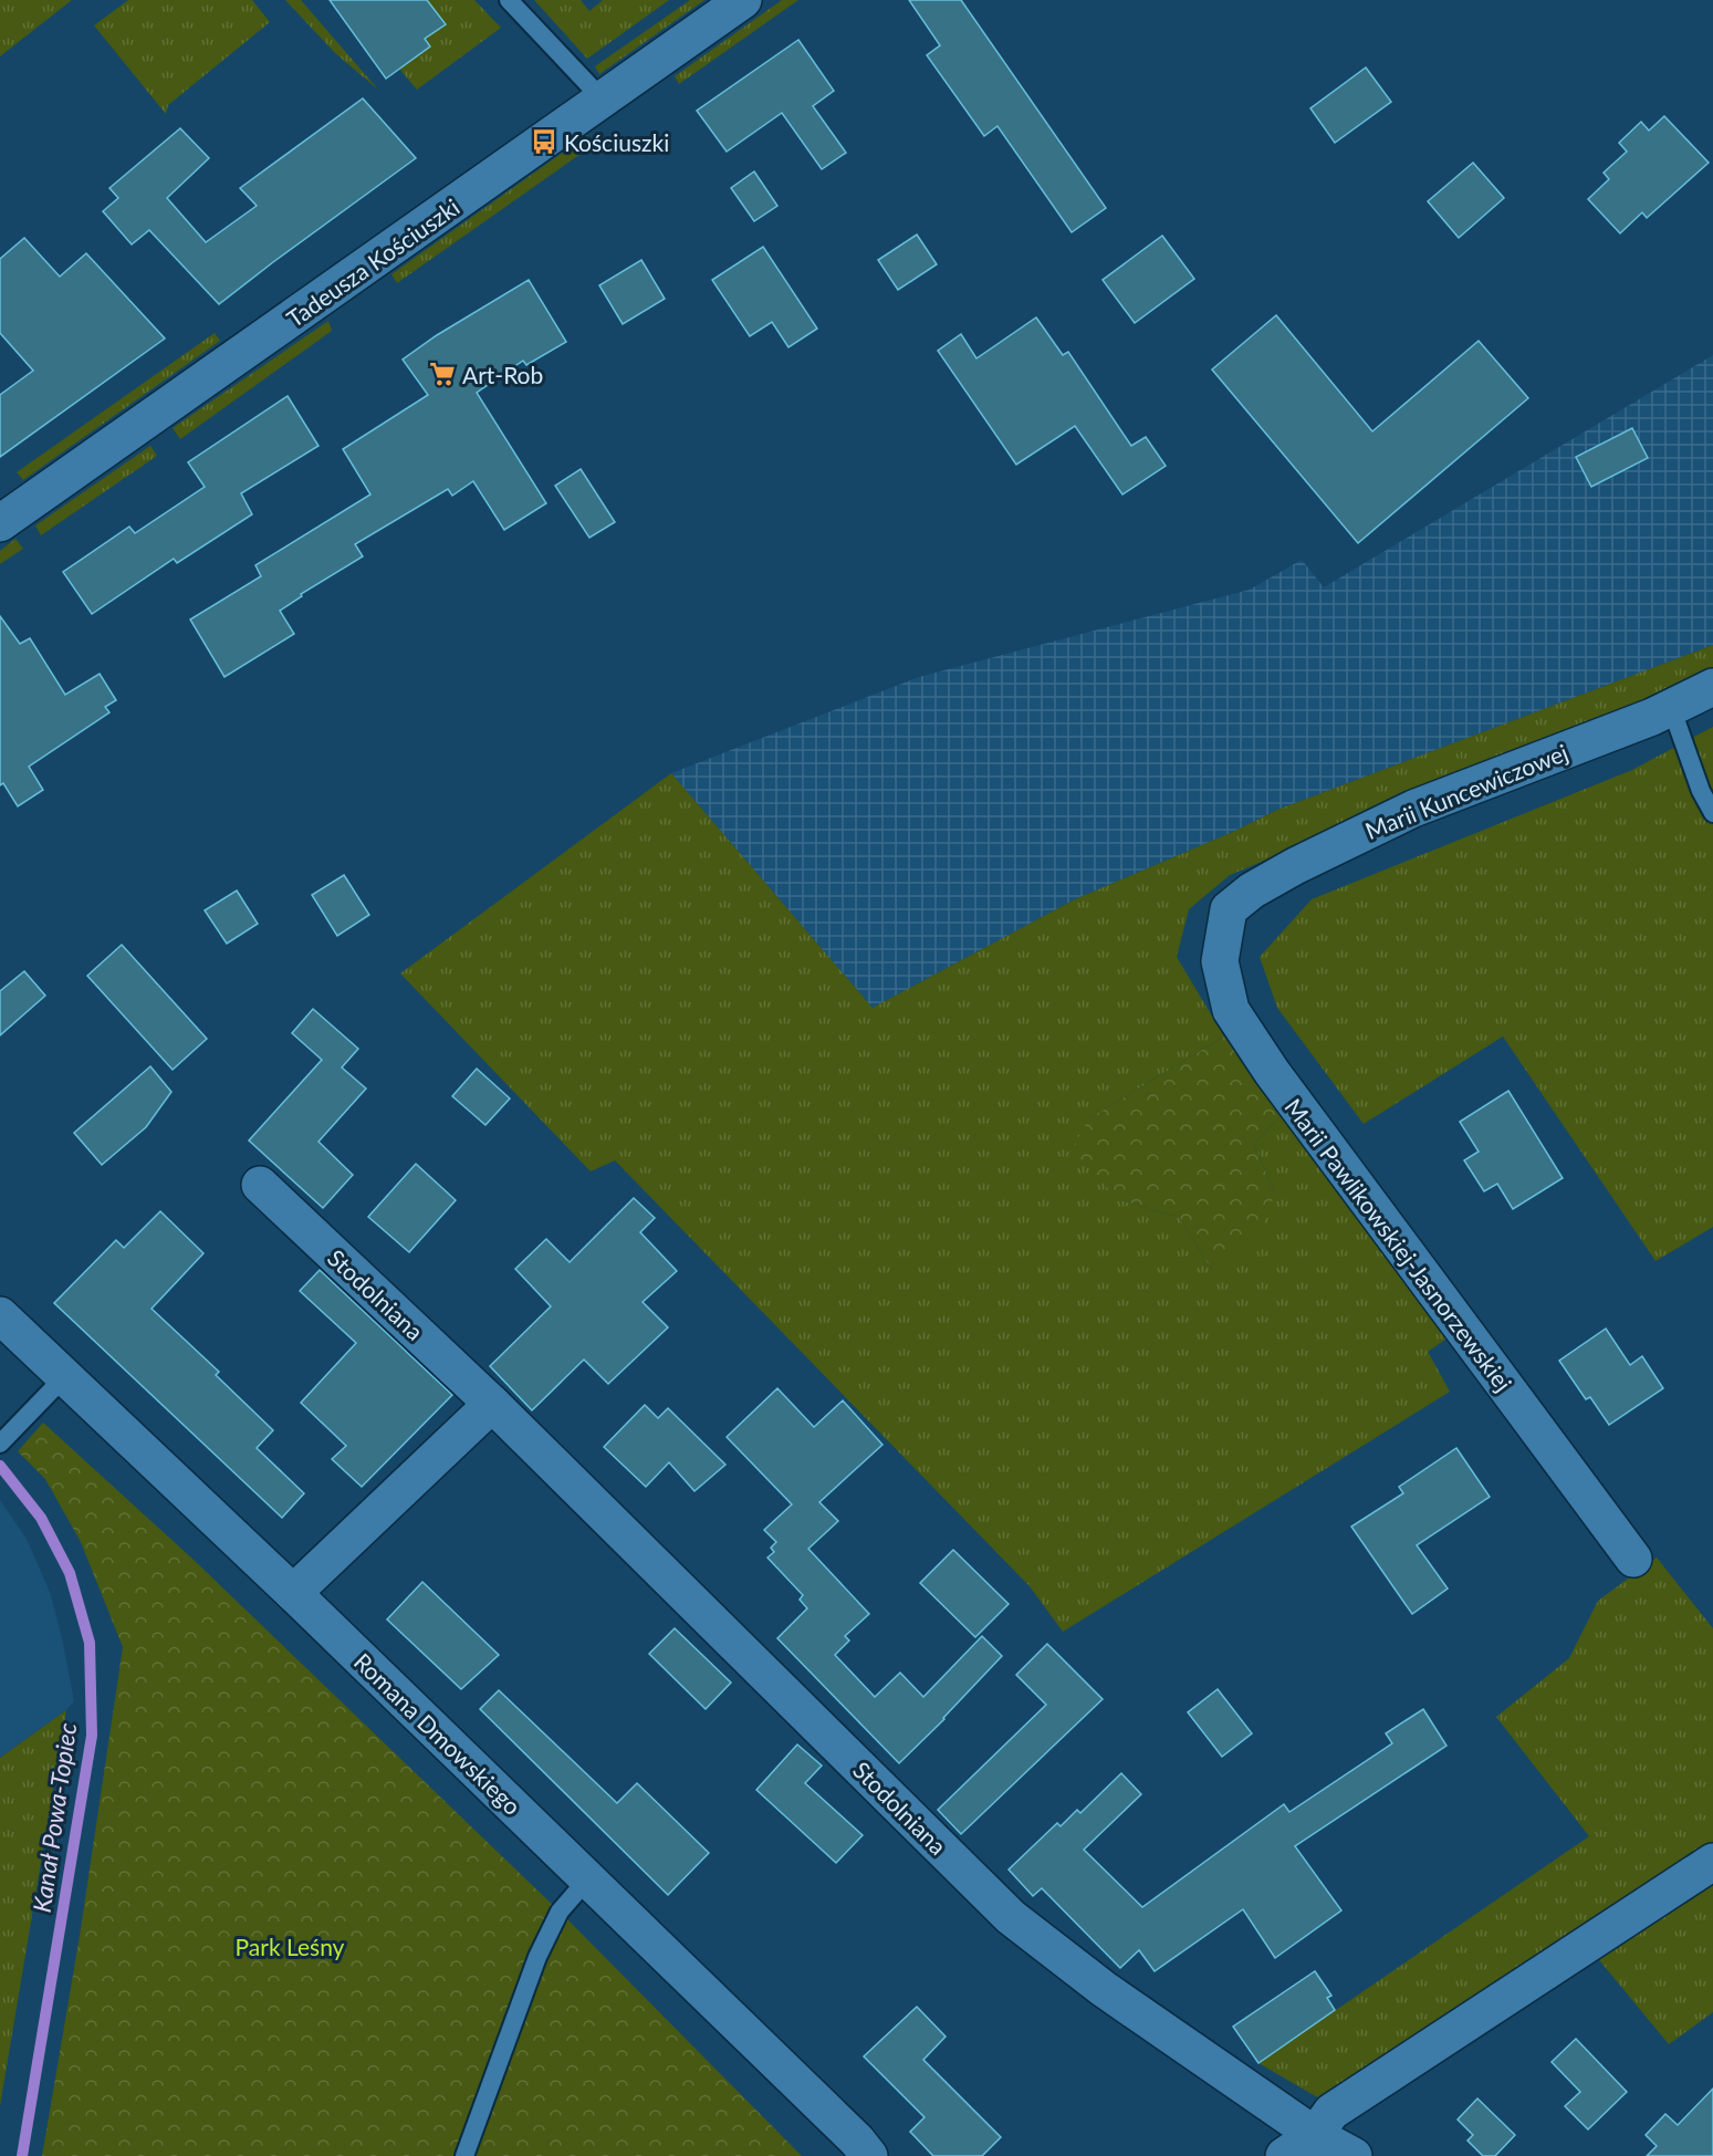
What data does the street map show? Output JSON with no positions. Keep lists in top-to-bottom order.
{
  "streets": {
    "street": [
      "Tadeusza Kościuszki",
      "Marii Kuncewiczowej",
      "Marii Pawlikowskiej-Jasnorzewskiej",
      "Stodolniana",
      "Romana Dmowskiego"
    ]
  },
  "crossings": [
    ["Marii Kuncewiczowej", "Marii Pawlikowskiej-Jasnorzewskiej"]
  ],
  "water": ["Kanał Powa-Topiec"],
  "parks": ["Park Leśny"],
  "places": {
    "bus stop": ["Kościuszki"],
    "supermarket": ["Art-Rob"]
  }
}
